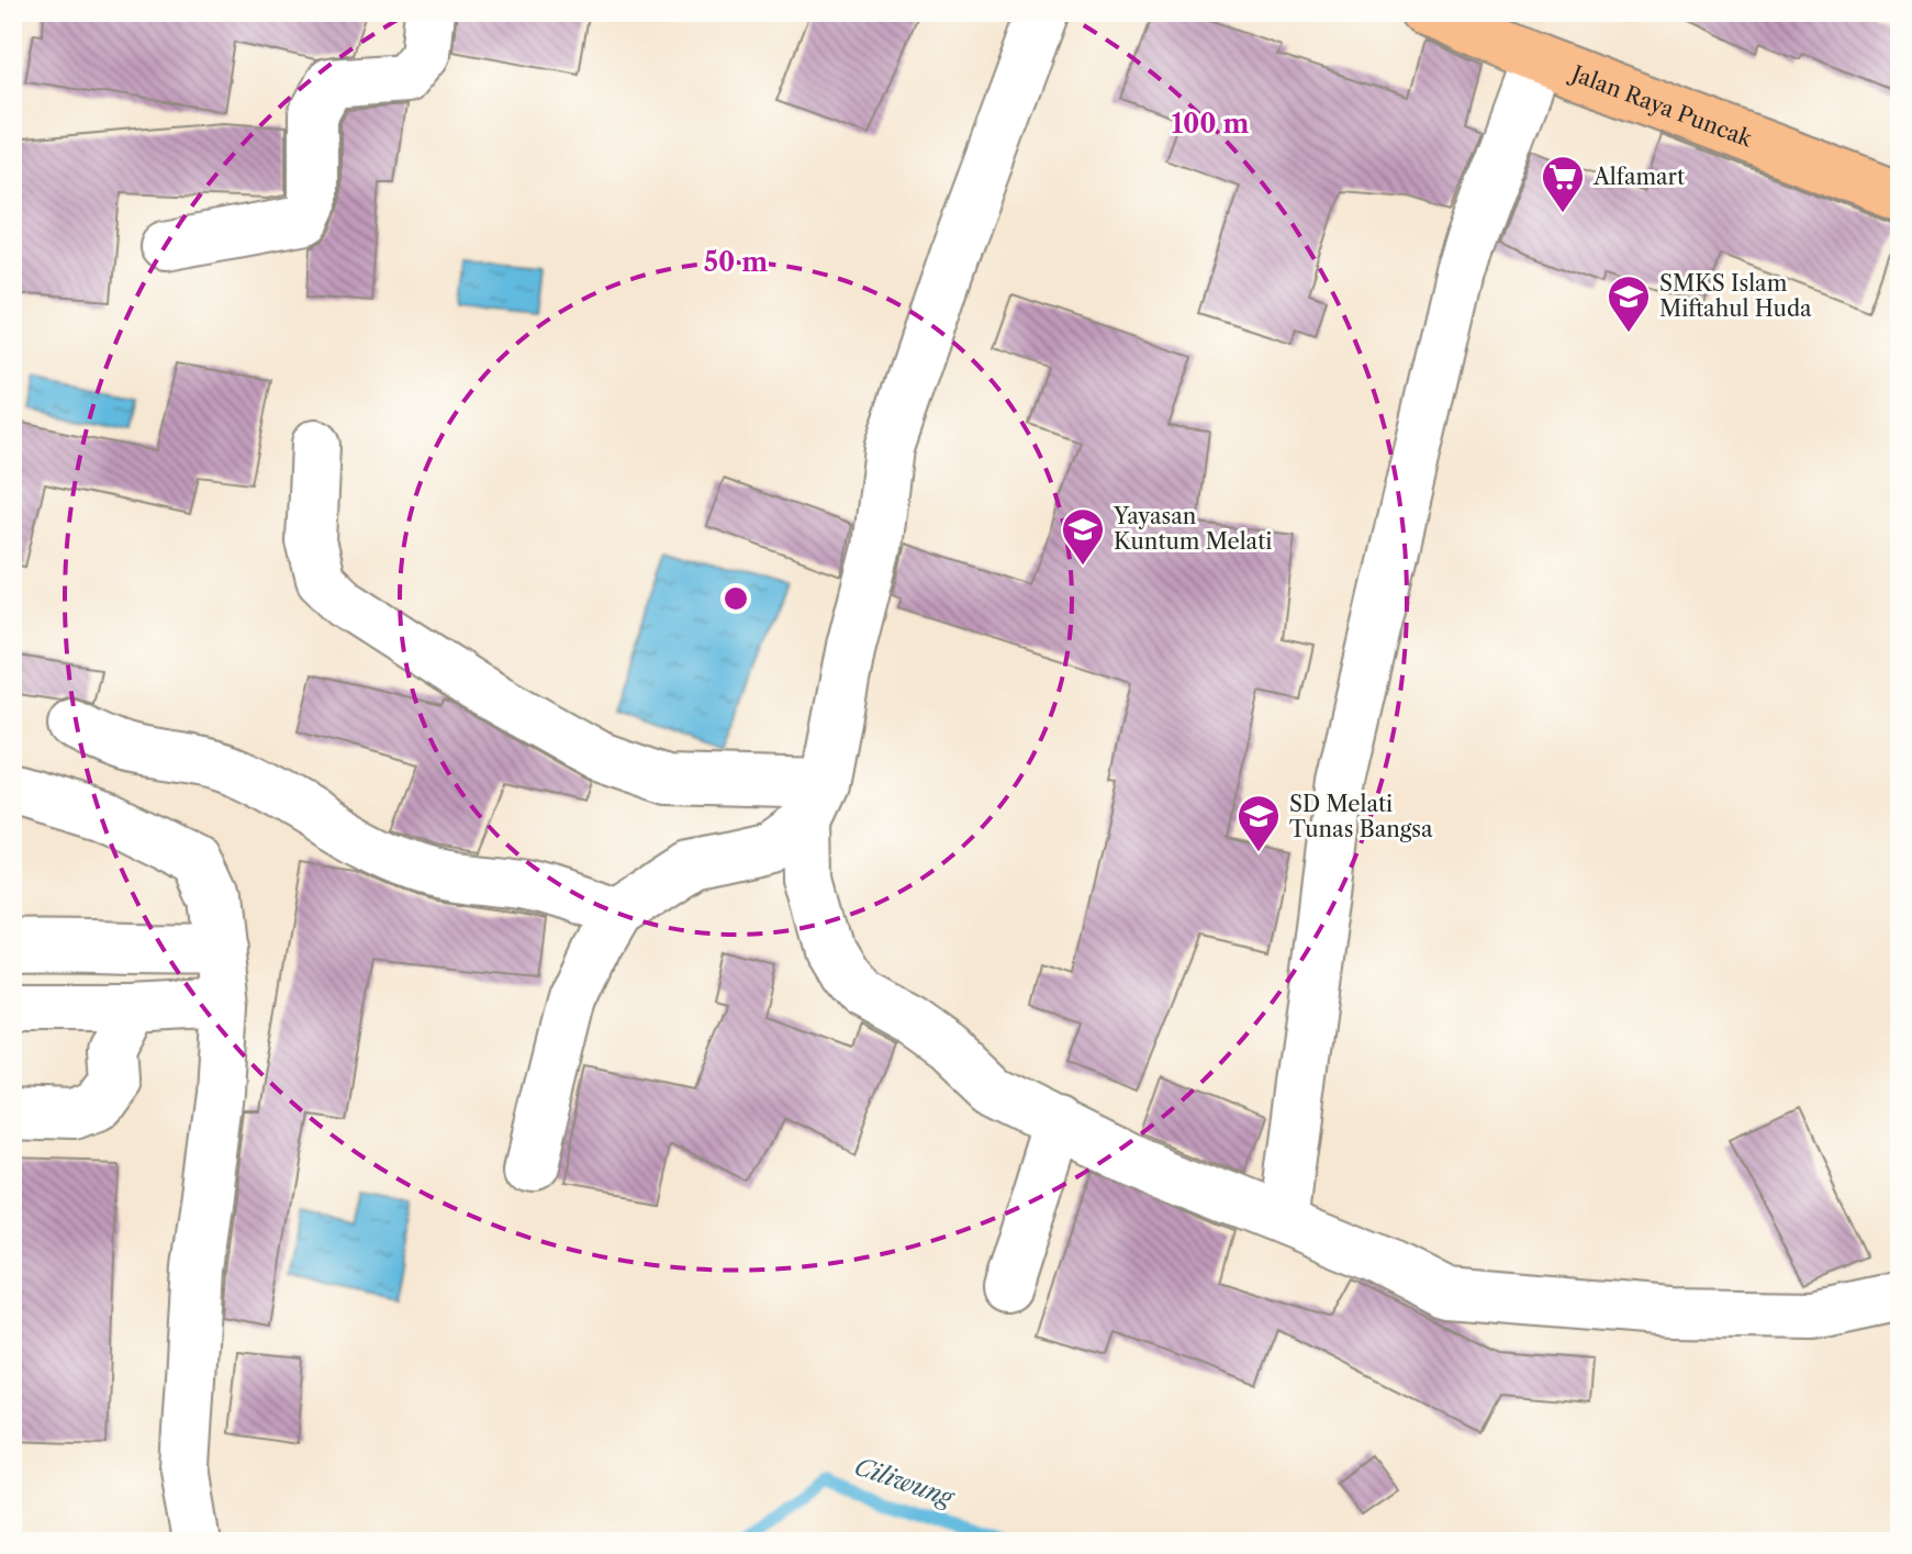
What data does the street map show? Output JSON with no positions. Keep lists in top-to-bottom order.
{
  "streets": {
    "highway": ["Jalan Raya Puncak"]
  },
  "water": ["Ciliwung"],
  "places": {
    "supermarket": ["Alfamart"],
    "school or university": ["SMKS Islam Miftahul Huda", "Yayasan Kuntum Melati", "SD Melati Tunas Bangsa"]
  },
  "rings": ["100 m", "50 m"]
}
